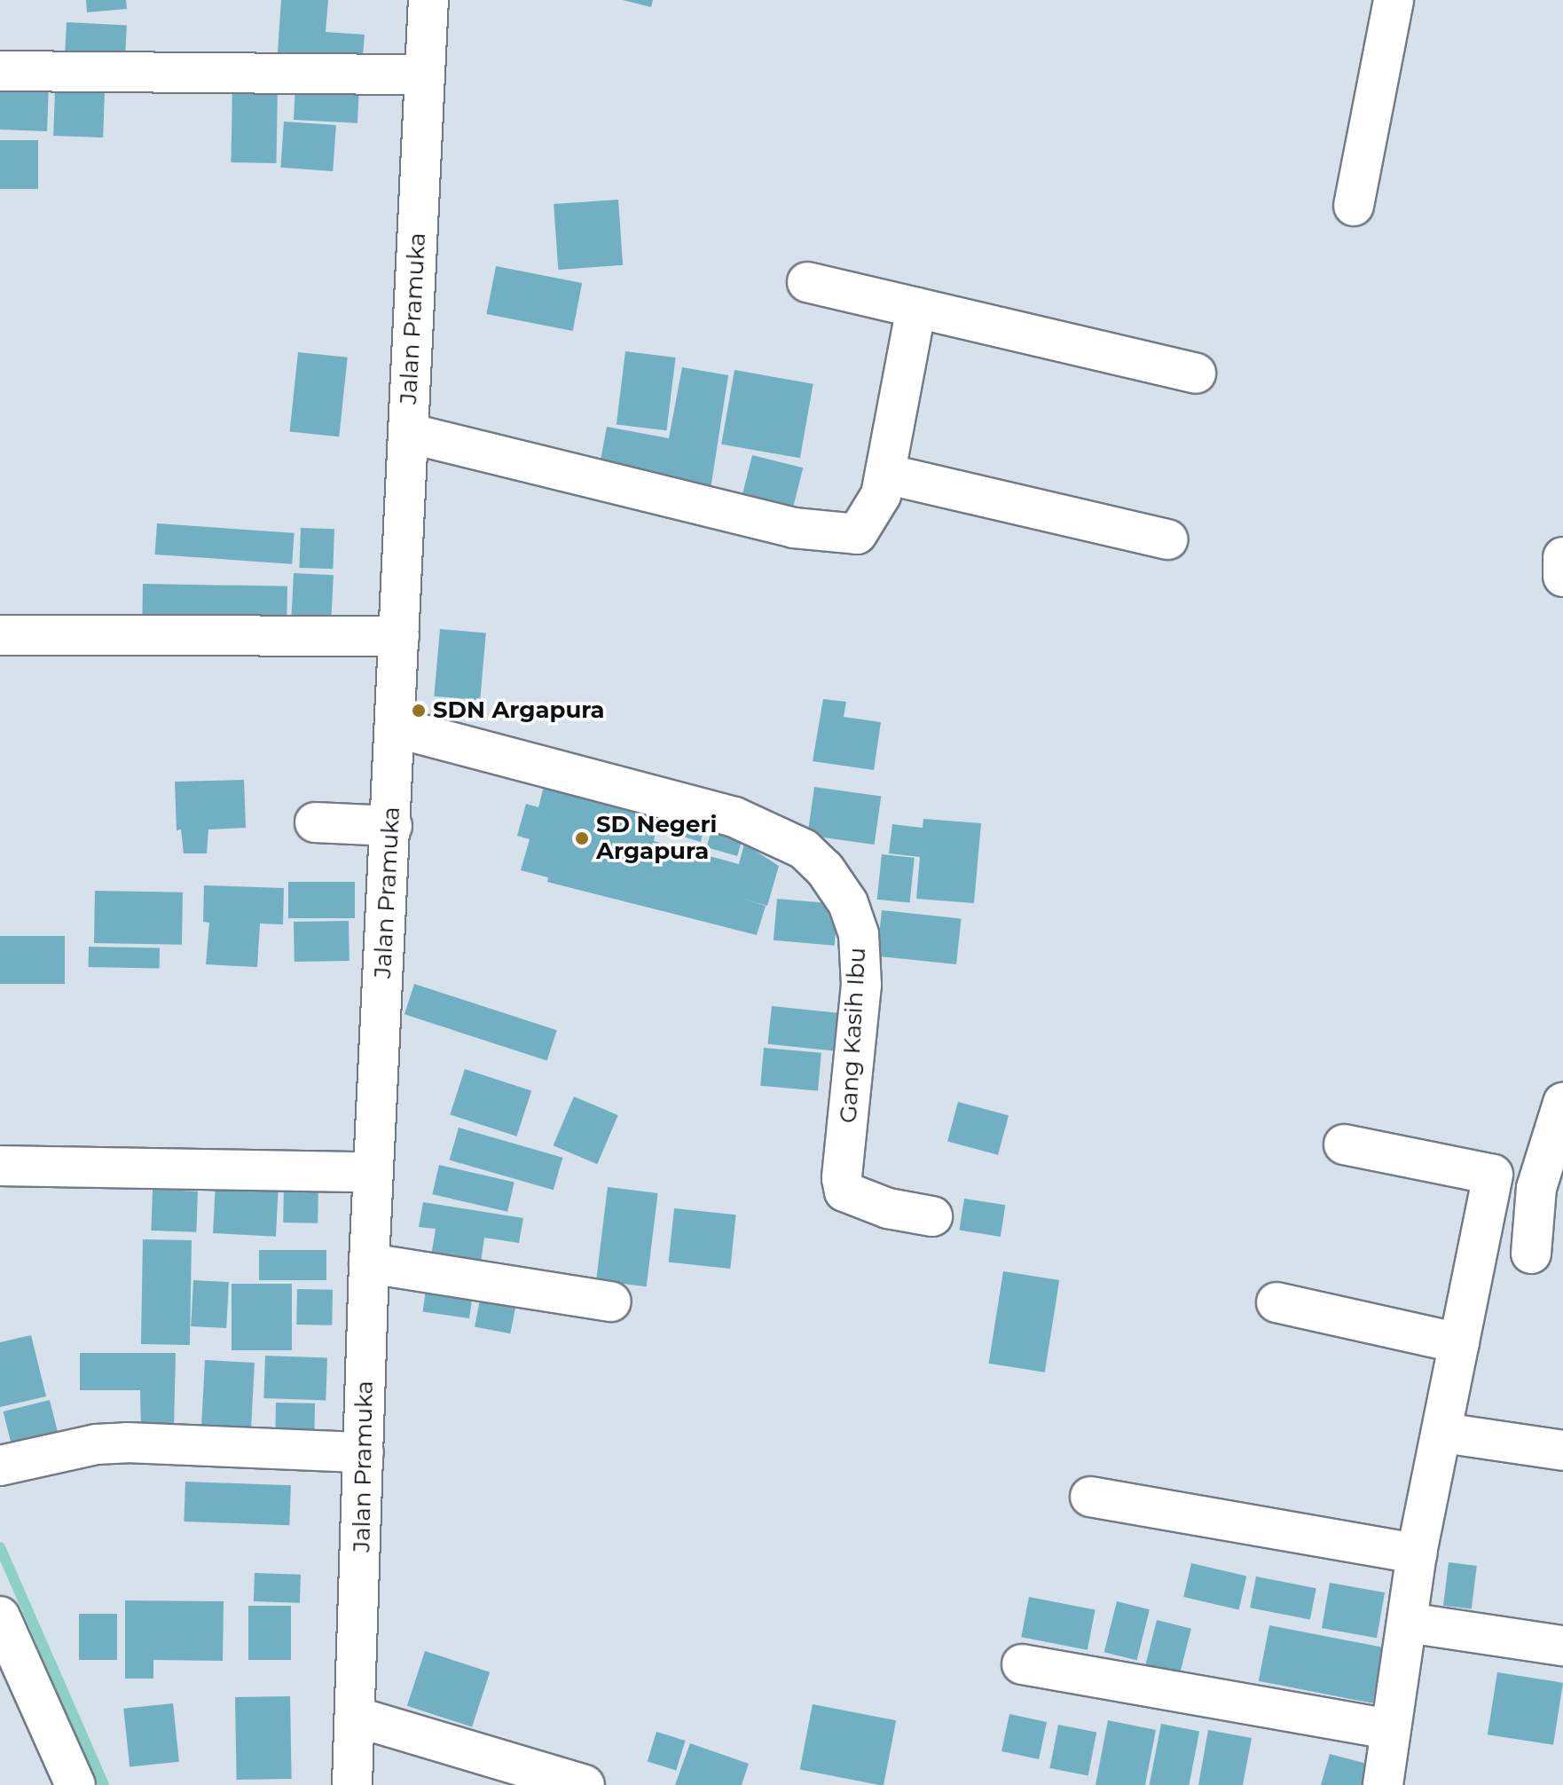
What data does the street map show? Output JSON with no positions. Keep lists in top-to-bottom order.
{
  "streets": {
    "street": ["Jalan Pramuka", "Gang Kasih Ibu"]
  },
  "crossings": [
    ["Jalan Pramuka", "Gang Kasih Ibu"]
  ],
  "places": ["SDN Argapura", "SD Negeri Argapura"]
}
